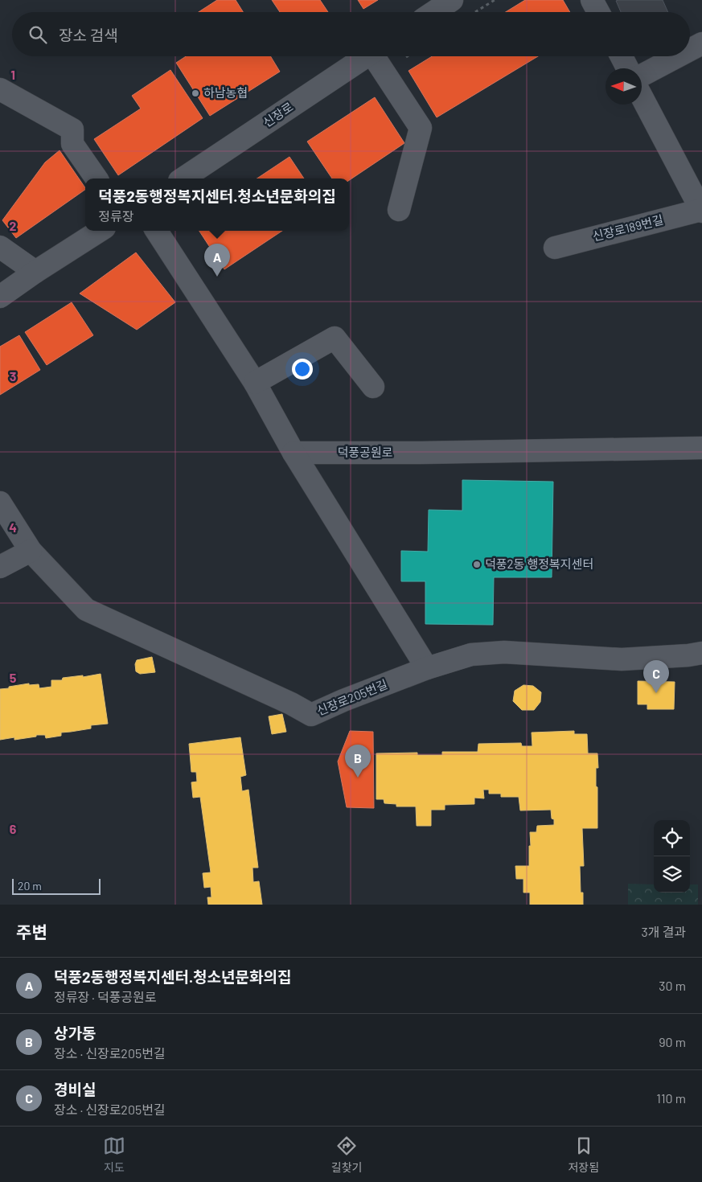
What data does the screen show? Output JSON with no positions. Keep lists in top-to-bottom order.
{
  "streets": {
    "street": [
      "신장로",
      "신장로189번길",
      "덕풍공원로",
      "신장로205번길"
    ]
  },
  "places": ["하남농협", "덕풍2동 행정복지센터"],
  "scale_bar": "20 m",
  "north": "left",
  "page": {
    "search": "장소 검색",
    "popup": ["덕풍2동행정복지센터.청소년문화의집", "정류장"],
    "pins": ["A", "C", "B"],
    "scale": "20 m",
    "heading": ["주변", "3개 결과"],
    "list": [
      {
        "mark": "A",
        "name": "덕풍2동행정복지센터.청소년문화의집",
        "note": "정류장 · 덕풍공원로",
        "value": "30 m"
      },
      {
        "mark": "B",
        "name": "상가동",
        "note": "장소 · 신장로205번길",
        "value": "90 m"
      },
      {
        "mark": "C",
        "name": "경비실",
        "note": "장소 · 신장로205번길",
        "value": "110 m"
      }
    ],
    "nav": ["지도", "길찾기", "저장됨"]
  },
  "grid": {
    "rows": [
      "1",
      "2",
      "3",
      "4",
      "5",
      "6"
    ]
  }
}
